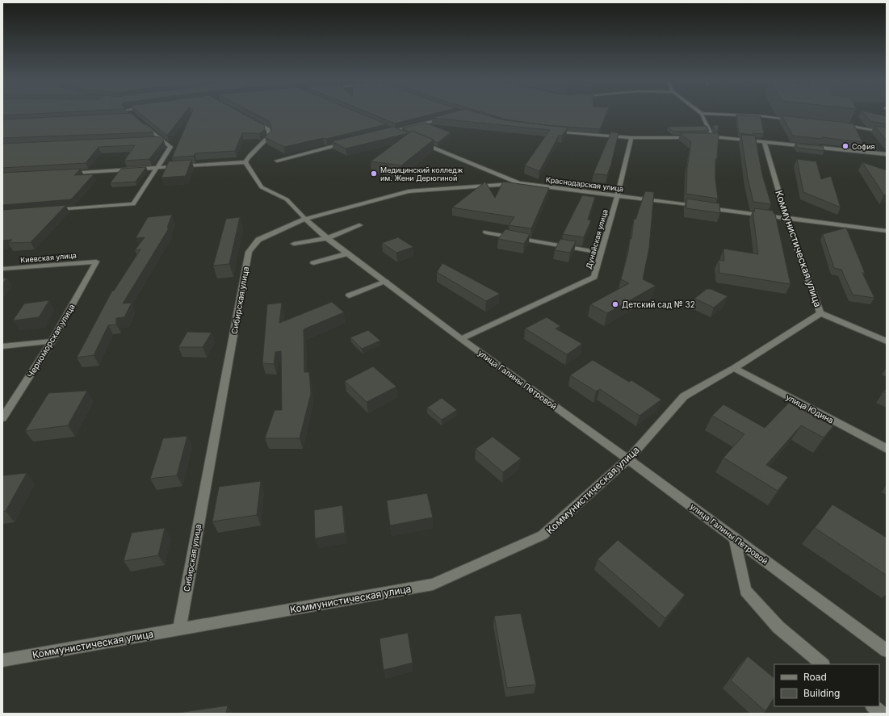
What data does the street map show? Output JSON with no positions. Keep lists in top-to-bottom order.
{
  "streets": {
    "street": [
      "Краснодарская улица",
      "Дунайская улица",
      "Коммунистическая улица",
      "Киевская улица",
      "Сибирская улица",
      "Черноморская улица",
      "улица Галины Петровой",
      "улица Юдина"
    ]
  },
  "crossings": [
    ["Краснодарская улица", "Дунайская улица"],
    ["Краснодарская улица", "Сибирская улица"],
    ["Дунайская улица", "улица Галины Петровой"],
    ["Коммунистическая улица", "Сибирская улица"],
    ["Коммунистическая улица", "улица Галины Петровой"],
    ["Коммунистическая улица", "улица Юдина"],
    ["Киевская улица", "Черноморская улица"],
    ["Сибирская улица", "улица Галины Петровой"]
  ],
  "places": ["София", "Медицинский колледж им. Жени Дерюгиной", "Детский сад № 32"],
  "legend": ["Road", "Building"]
}
